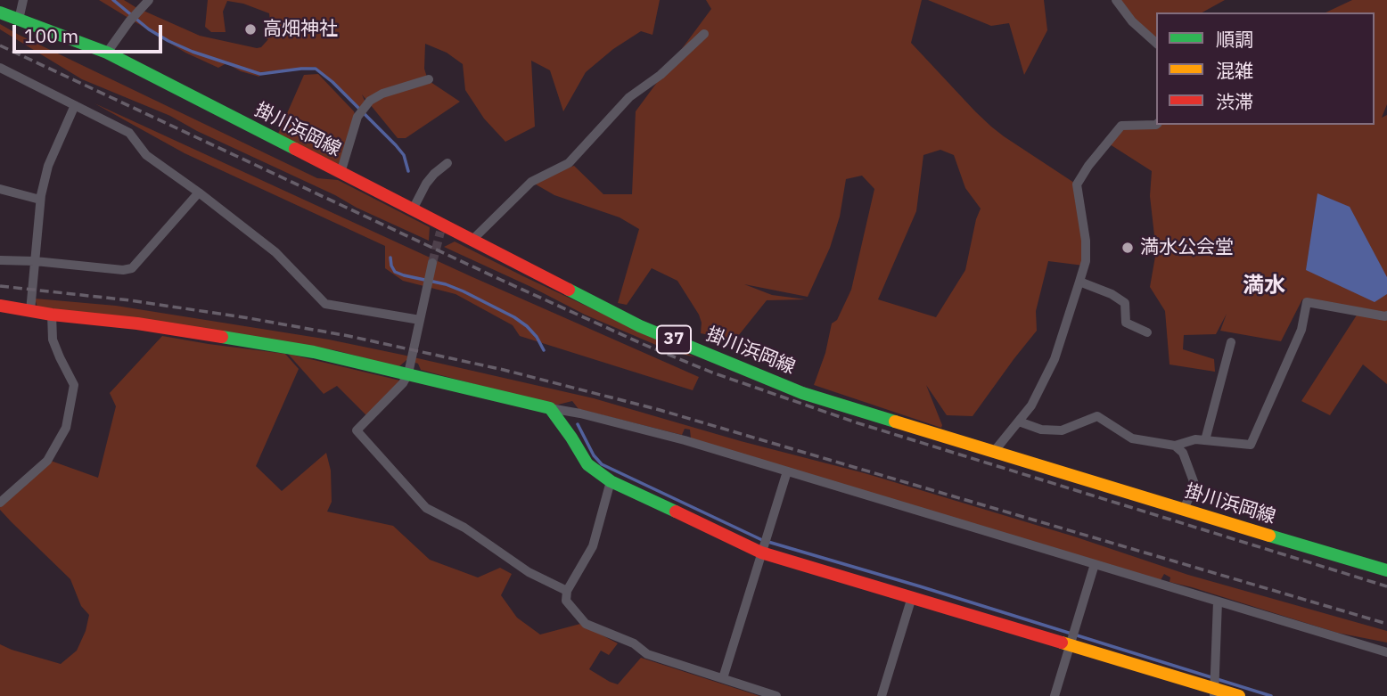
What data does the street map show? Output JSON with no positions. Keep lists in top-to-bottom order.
{
  "streets": {
    "main road": ["掛川浜岡線", "37"]
  },
  "districts": ["満水"],
  "places": ["高畑神社", "満水公会堂"],
  "legend": ["順調", "混雑", "渋滞"],
  "scale_bar": "100 m"
}
